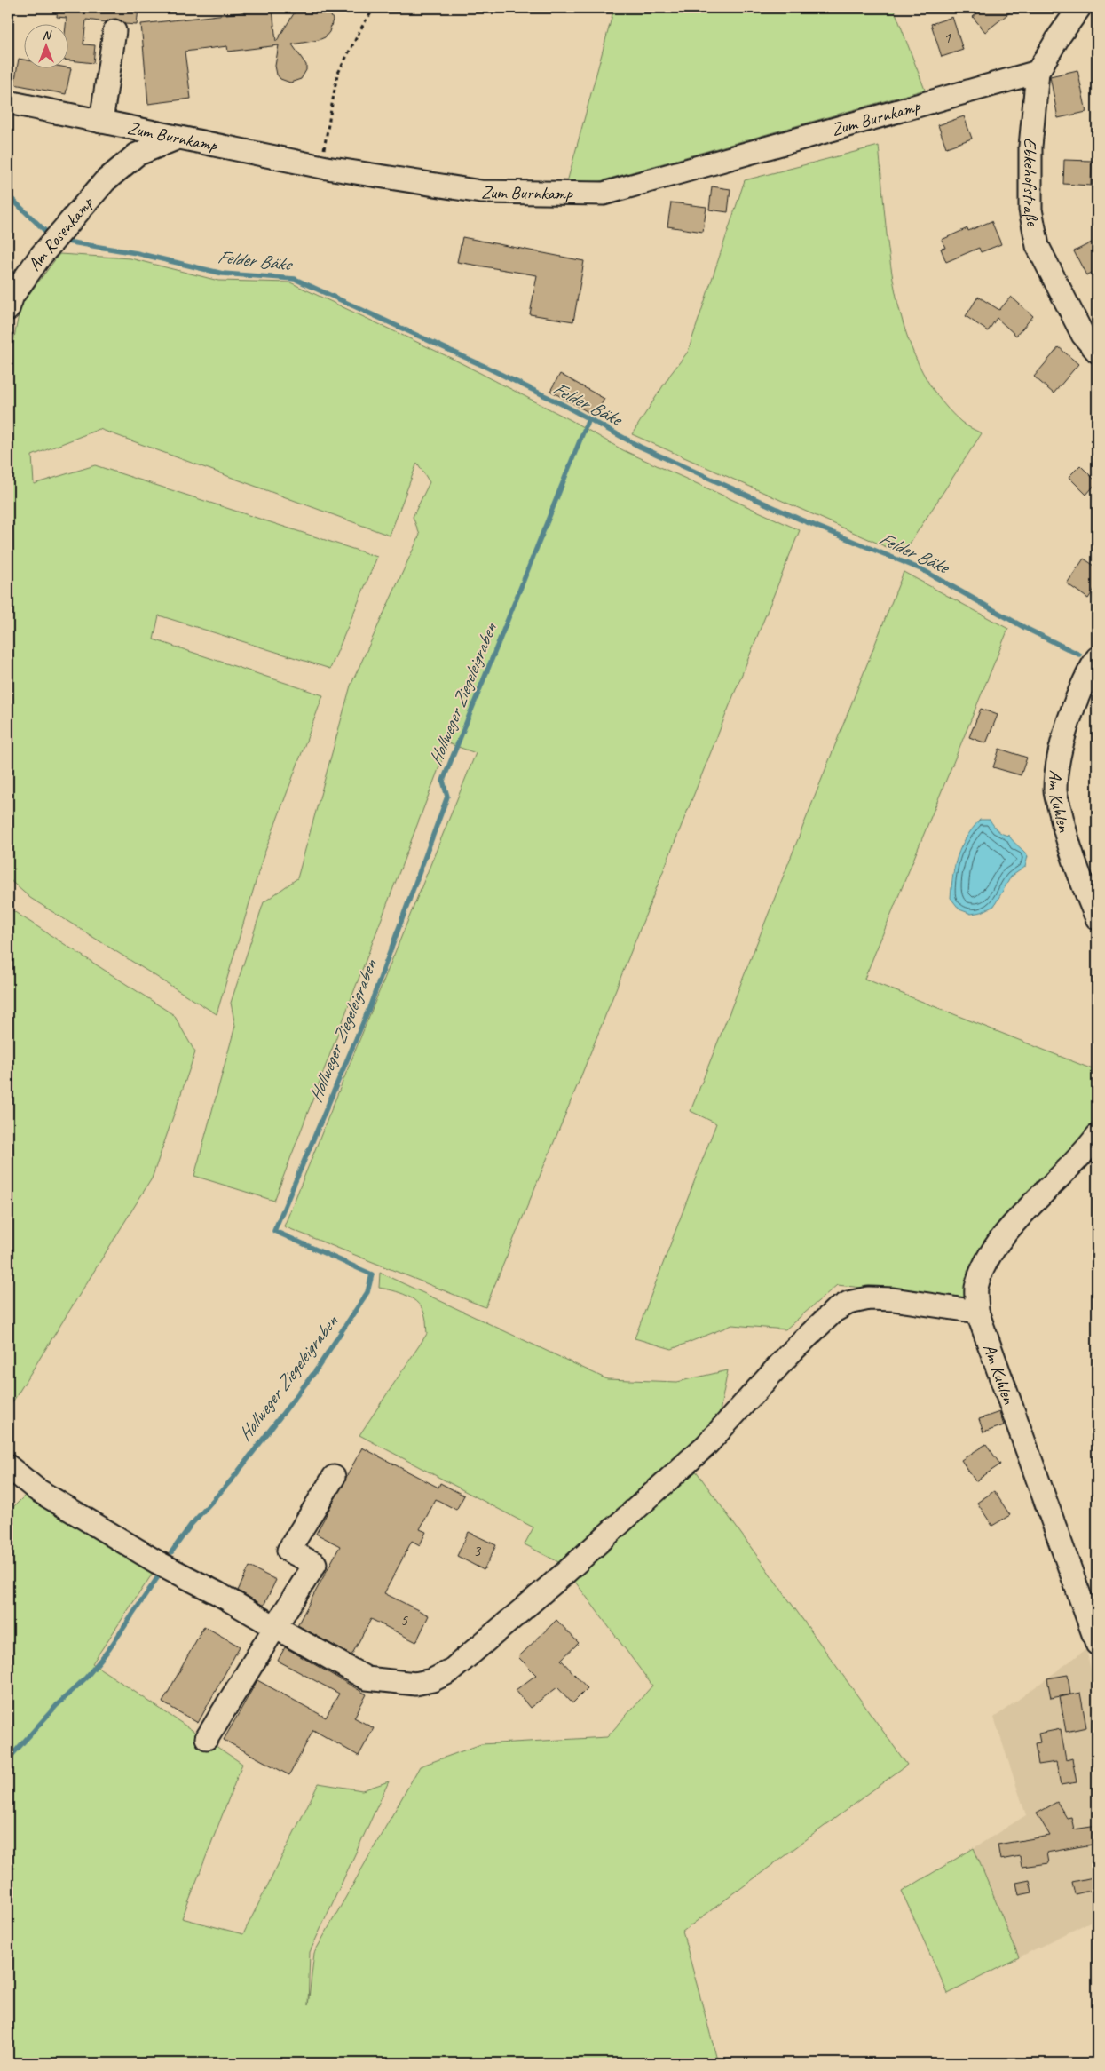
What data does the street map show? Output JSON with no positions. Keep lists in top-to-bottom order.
{
  "streets": {
    "street": [
      "Zum Burnkamp",
      "Ebkehofstraße",
      "Am Rosenkamp",
      "Am Kuhlen"
    ]
  },
  "crossings": [
    ["Zum Burnkamp", "Ebkehofstraße"],
    ["Zum Burnkamp", "Am Rosenkamp"]
  ],
  "water": ["Felder Bäke", "Hollweger Ziegeleigraben"],
  "house_numbers": ["1", "3", "5"],
  "north": "top"
}
